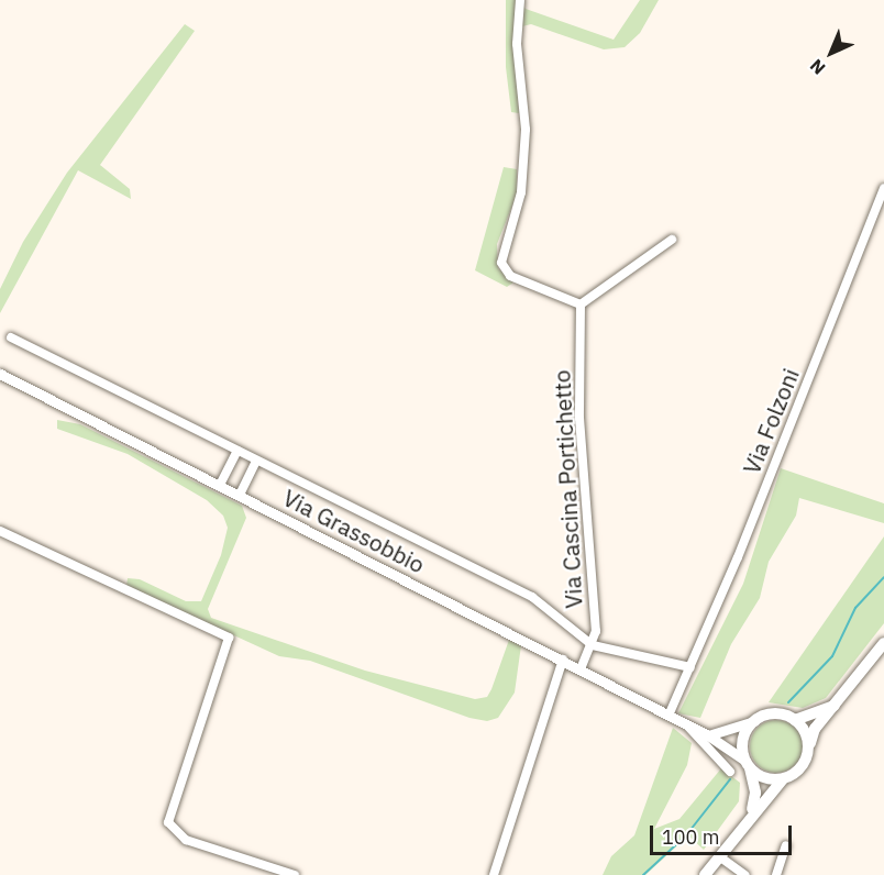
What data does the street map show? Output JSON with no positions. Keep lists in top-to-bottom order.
{
  "streets": {
    "street": ["Via Folzoni", "Via Cascina Portichetto", "Via Grassobbio"]
  },
  "crossings": [
    ["Via Folzoni", "Via Grassobbio"],
    ["Via Cascina Portichetto", "Via Grassobbio"]
  ],
  "scale_bar": "100 m",
  "north": "bottom left"
}
